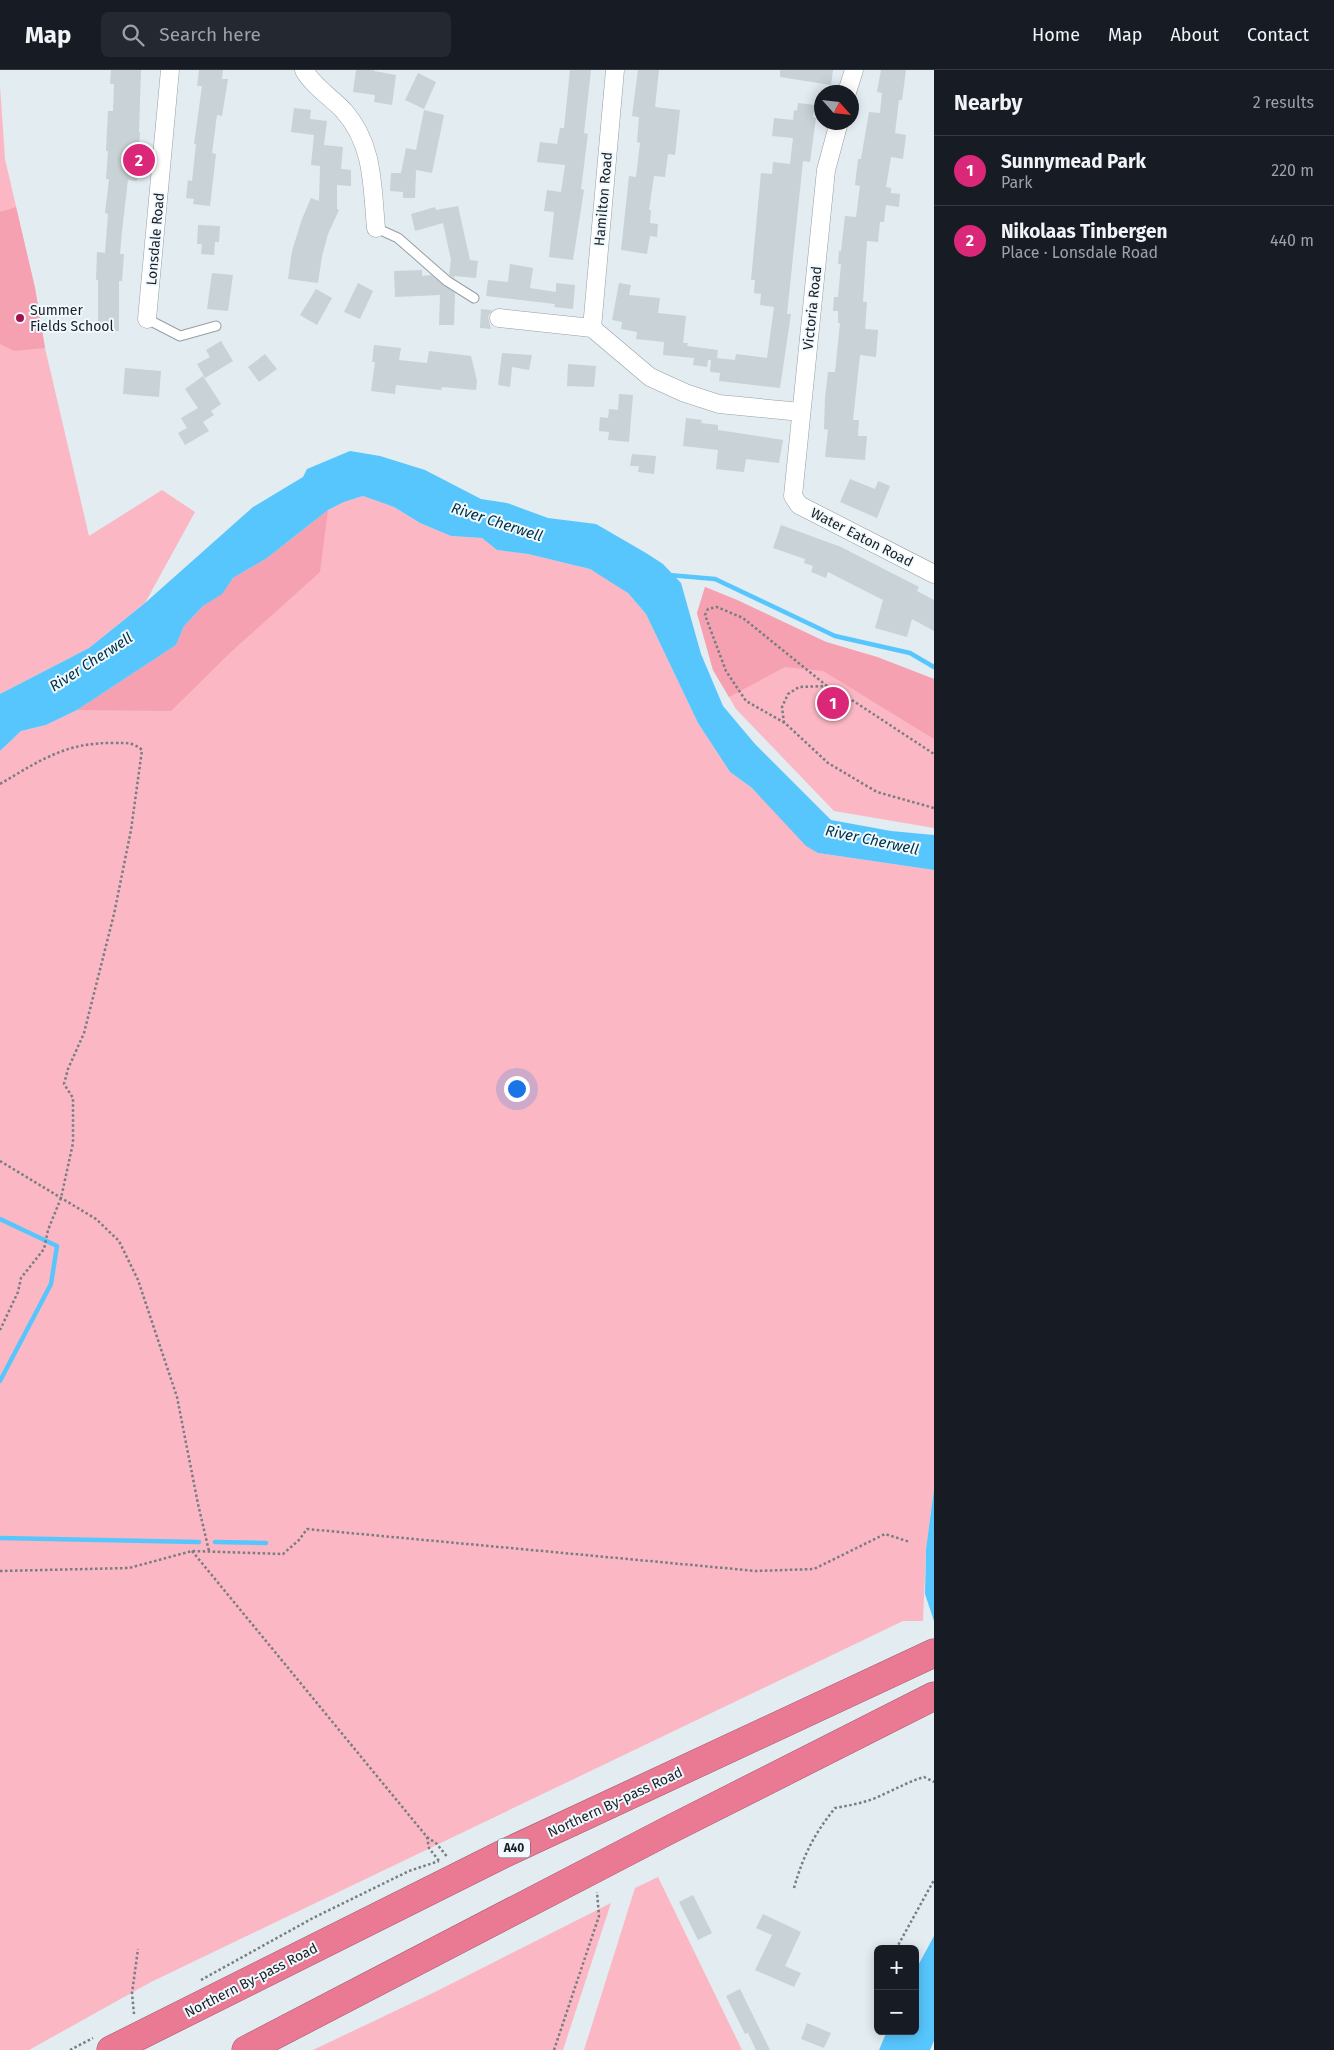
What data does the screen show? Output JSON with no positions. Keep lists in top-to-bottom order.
{
  "streets": {
    "highway": ["Northern By-pass Road", "A40"],
    "street": [
      "Hamilton Road",
      "Lonsdale Road",
      "Victoria Road",
      "Water Eaton Road"
    ]
  },
  "crossings": [
    ["Victoria Road", "Water Eaton Road"]
  ],
  "water": ["River Cherwell"],
  "places": ["Summer Fields School"],
  "north": "bottom right",
  "page": {
    "header": "Map",
    "search": "Search here",
    "nav": [
      "Home",
      "Map",
      "About",
      "Contact"
    ],
    "heading": ["Nearby", "2 results"],
    "list": [
      {
        "mark": "1",
        "name": "Sunnymead Park",
        "note": "Park",
        "value": "220 m"
      },
      {
        "mark": "2",
        "name": "Nikolaas Tinbergen",
        "note": "Place · Lonsdale Road",
        "value": "440 m"
      }
    ],
    "pins": ["2", "1"],
    "map_buttons": ["+", "−"]
  }
}
